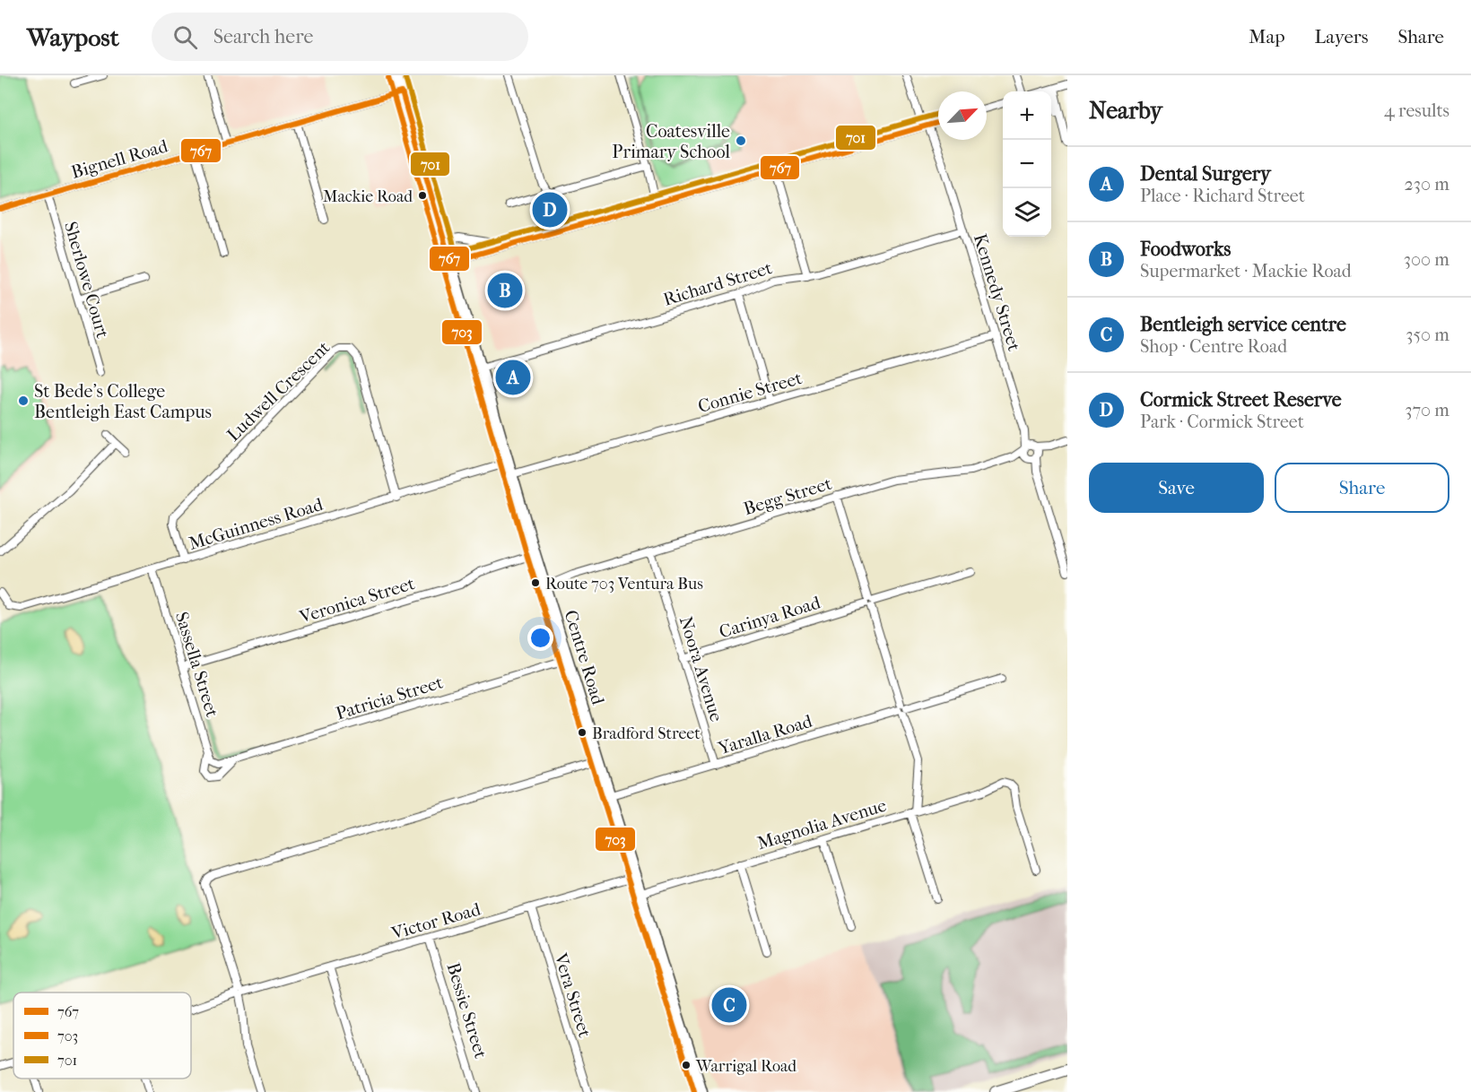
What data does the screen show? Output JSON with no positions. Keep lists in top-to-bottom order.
{
  "streets": {
    "main road": ["Centre Road"],
    "street": [
      "Bignell Road",
      "Sherlowe Court",
      "Richard Street",
      "Kennedy Street",
      "Ludwell Crescent",
      "Connie Street",
      "Begg Street",
      "McGuinness Road",
      "Veronica Street",
      "Carinya Road",
      "Sassella Street",
      "Noora Avenue",
      "Patricia Street",
      "Yaralla Road",
      "Magnolia Avenue",
      "Victor Road",
      "Vera Street",
      "Bessie Street"
    ]
  },
  "crossings": [
    ["Bignell Road", "Sherlowe Court"],
    ["Bignell Road", "Centre Road"],
    ["Richard Street", "Kennedy Street"],
    ["Richard Street", "Centre Road"],
    ["Kennedy Street", "Connie Street"],
    ["Kennedy Street", "Begg Street"],
    ["Ludwell Crescent", "McGuinness Road"],
    ["Connie Street", "Centre Road"],
    ["Begg Street", "Centre Road"],
    ["Begg Street", "Noora Avenue"],
    ["McGuinness Road", "Centre Road"],
    ["McGuinness Road", "Sassella Street"],
    ["Veronica Street", "Centre Road"],
    ["Veronica Street", "Sassella Street"],
    ["Carinya Road", "Noora Avenue"],
    ["Centre Road", "Patricia Street"],
    ["Centre Road", "Yaralla Road"],
    ["Centre Road", "Magnolia Avenue"],
    ["Centre Road", "Victor Road"],
    ["Sassella Street", "Patricia Street"],
    ["Noora Avenue", "Yaralla Road"],
    ["Victor Road", "Vera Street"],
    ["Victor Road", "Bessie Street"]
  ],
  "places": [
    "Coatesville Primary School",
    "Mackie Road",
    "St Bede's College Bentleigh East Campus",
    "Route 703 Ventura Bus",
    "Bradford Street",
    "Warrigal Road"
  ],
  "lines": ["transit line 701", "transit line 703", "transit line 767"],
  "legend": ["767", "703", "701"],
  "north": "top right",
  "page": {
    "header": "Waypost",
    "search": "Search here",
    "nav": ["Map", "Layers", "Share"],
    "heading": ["Nearby", "4 results"],
    "map_buttons": ["+", "−"],
    "list": [
      {
        "mark": "A",
        "name": "Dental Surgery",
        "note": "Place · Richard Street",
        "value": "230 m"
      },
      {
        "mark": "B",
        "name": "Foodworks",
        "note": "Supermarket · Mackie Road",
        "value": "300 m"
      },
      {
        "mark": "C",
        "name": "Bentleigh service centre",
        "note": "Shop · Centre Road",
        "value": "350 m"
      },
      {
        "mark": "D",
        "name": "Cormick Street Reserve",
        "note": "Park · Cormick Street",
        "value": "370 m"
      }
    ],
    "pins": [
      "D",
      "B",
      "A",
      "C"
    ],
    "buttons": ["Save", "Share"]
  }
}
